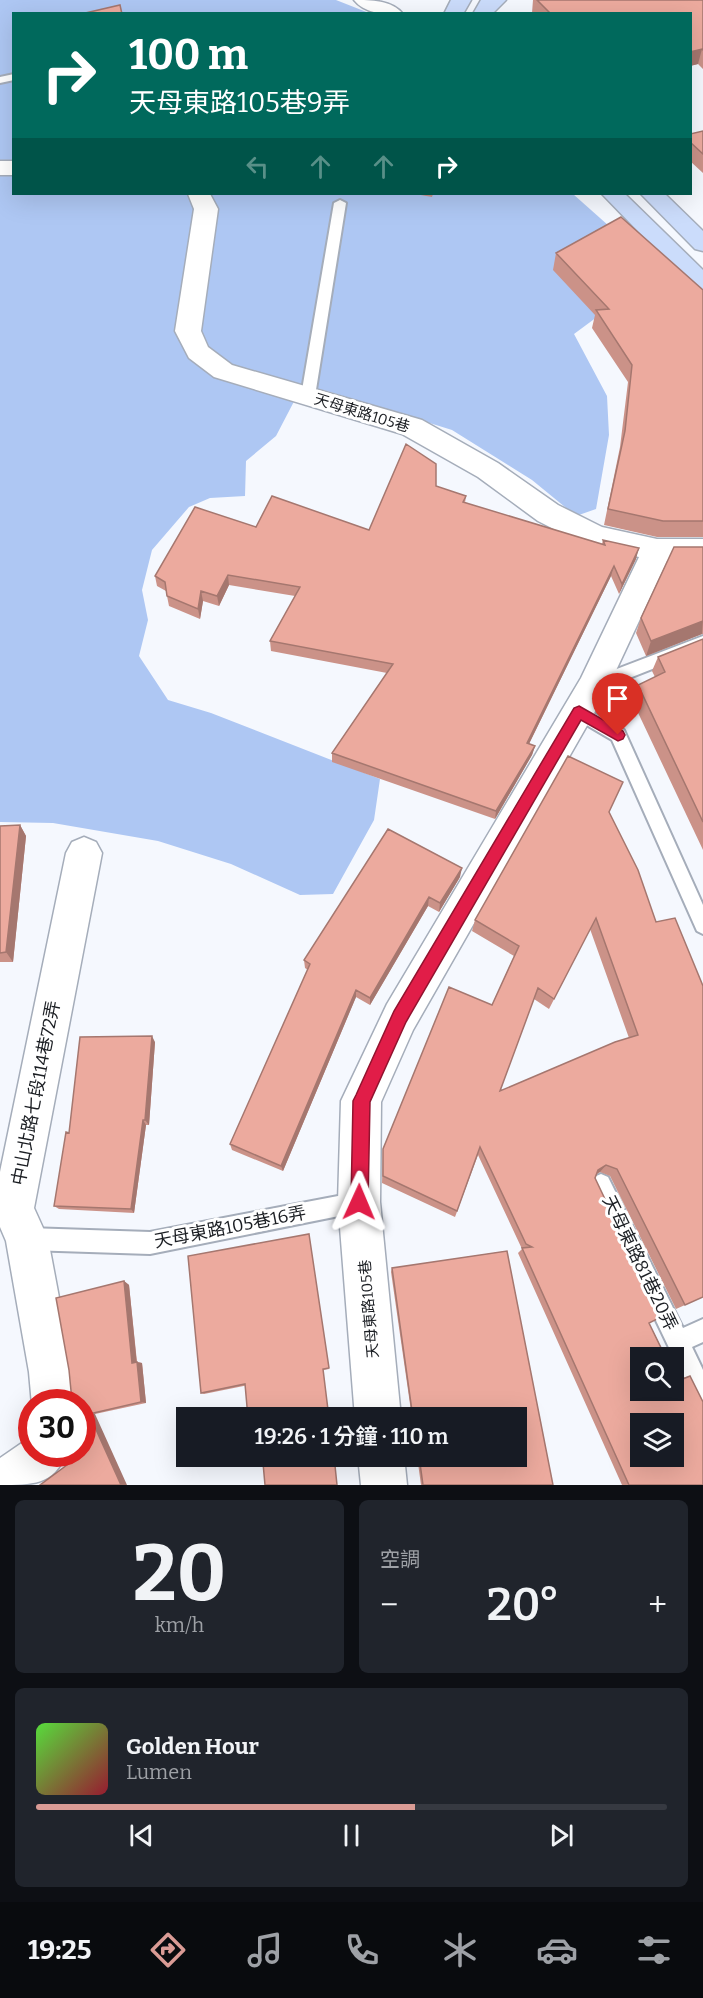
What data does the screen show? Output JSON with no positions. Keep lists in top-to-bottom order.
{
  "streets": {
    "street": ["天母東路105巷", "中山北路七段114巷72弄"],
    "lane": ["天母東路105巷16弄", "天母東路81巷20弄"]
  },
  "crossings": [
    ["天母東路105巷", "天母東路105巷16弄"],
    ["中山北路七段114巷72弄", "天母東路105巷16弄"]
  ],
  "page": {
    "turn": ["100 m", "天母東路105巷9弄"],
    "limit": "30",
    "trip": "19:26 · 1 分鐘 · 110 m",
    "tile": [
      ["20", "km/h"],
      "空調"
    ],
    "heat": ["−", "20°", "+"],
    "song": ["Golden Hour", "Lumen"],
    "tabs": "19:25"
  }
}
